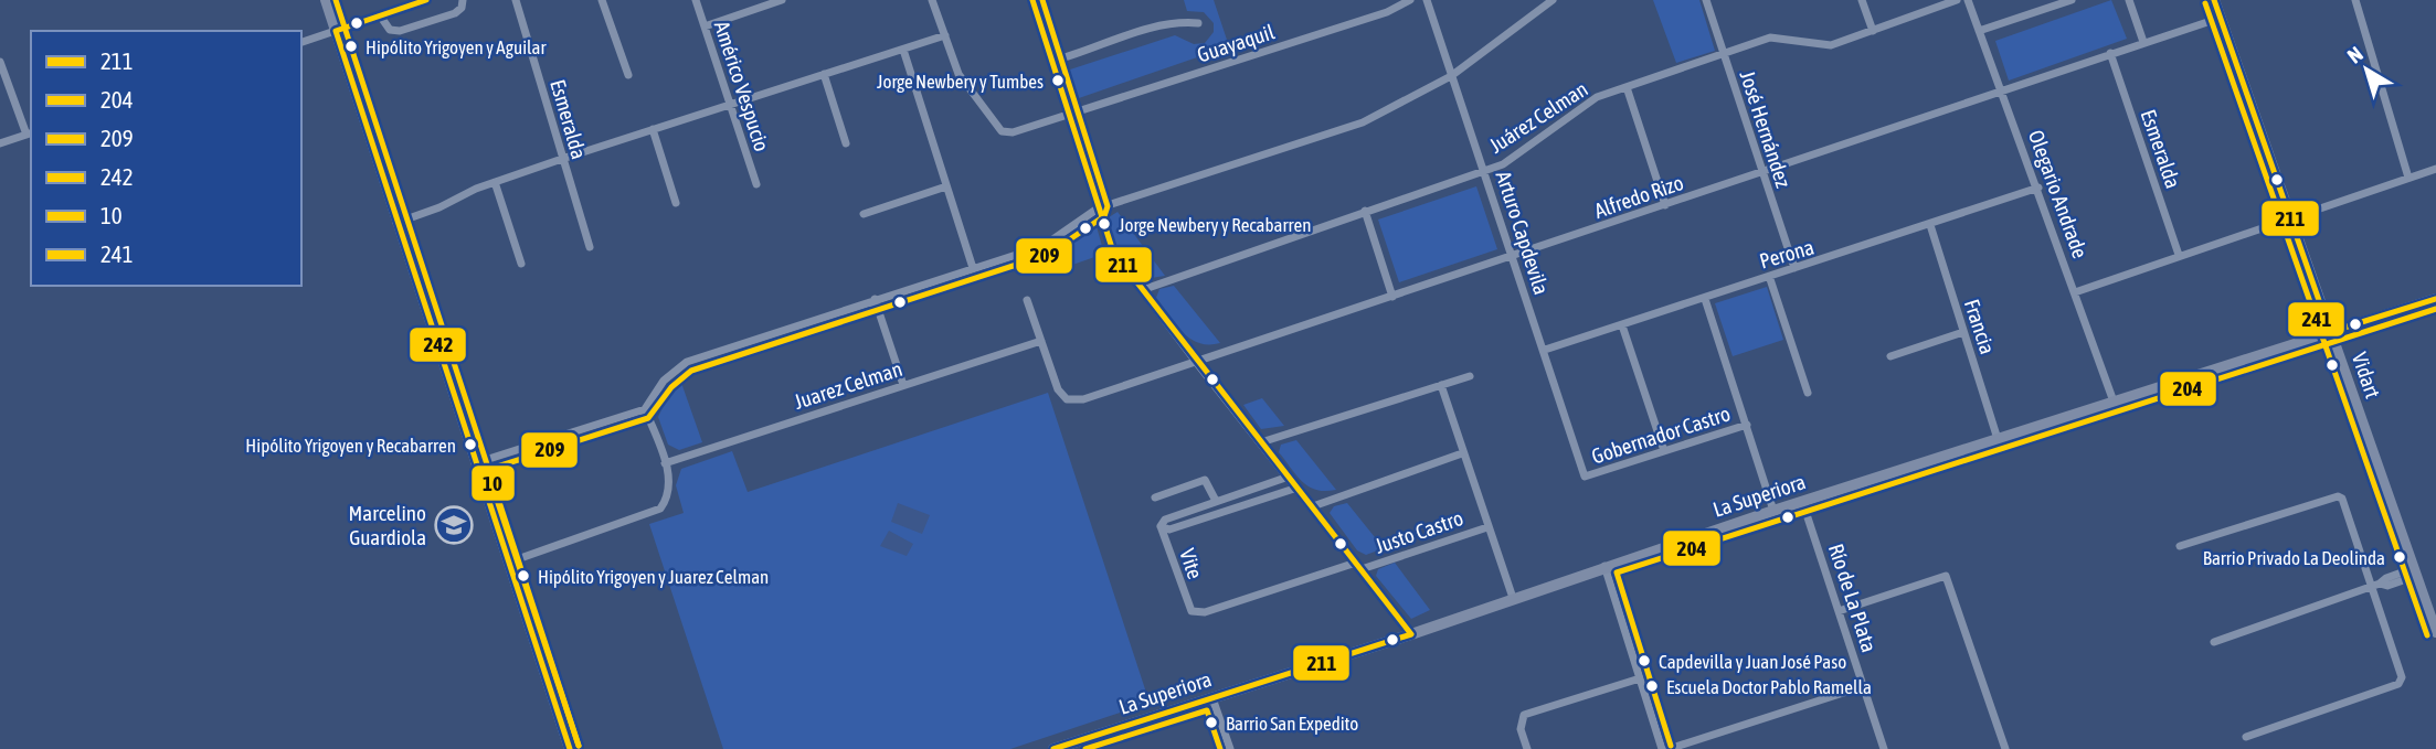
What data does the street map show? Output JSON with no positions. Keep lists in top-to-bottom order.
{
  "streets": {
    "main road": ["Vidart", "La Superiora"],
    "street": [
      "Guayaquil",
      "Américo Vespucio",
      "Juárez Celman",
      "Esmeralda",
      "José Hernández",
      "Olegario Andrade",
      "Alfredo Rizo",
      "Arturo Capdevila",
      "Perona",
      "Francia",
      "Juarez Celman",
      "Gobernador Castro",
      "Justo Castro",
      "Vite",
      "Río de La Plata"
    ]
  },
  "crossings": [
    ["Juárez Celman", "José Hernández"],
    ["Juárez Celman", "Arturo Capdevila"],
    ["Esmeralda", "Alfredo Rizo"],
    ["José Hernández", "Alfredo Rizo"],
    ["José Hernández", "Perona"],
    ["Olegario Andrade", "Alfredo Rizo"],
    ["Olegario Andrade", "Perona"],
    ["Olegario Andrade", "La Superiora"],
    ["Alfredo Rizo", "Arturo Capdevila"],
    ["Alfredo Rizo", "Vidart"],
    ["Alfredo Rizo", "Juarez Celman"],
    ["Arturo Capdevila", "Perona"],
    ["Arturo Capdevila", "Gobernador Castro"],
    ["Perona", "Francia"],
    ["Francia", "La Superiora"],
    ["Vidart", "La Superiora"],
    ["La Superiora", "Río de La Plata"],
    ["Justo Castro", "Vite"]
  ],
  "places": {
    "other": [
      "Hipólito Yrigoyen y Aguilar",
      "Jorge Newbery y Tumbes",
      "Jorge Newbery y Recabarren",
      "Hipólito Yrigoyen y Recabarren",
      "Barrio Privado La Deolinda",
      "Hipólito Yrigoyen y Juarez Celman",
      "Capdevilla y Juan José Paso",
      "Escuela Doctor Pablo Ramella",
      "Barrio San Expedito"
    ],
    "school or university": ["Marcelino Guardiola"]
  },
  "lines": [
    "transit line 211",
    "transit line 209",
    "transit line 242",
    "transit line 10",
    "transit line 241",
    "transit line 204"
  ],
  "legend": [
    "211",
    "204",
    "209",
    "242",
    "10",
    "241"
  ],
  "north": "top left"
}
